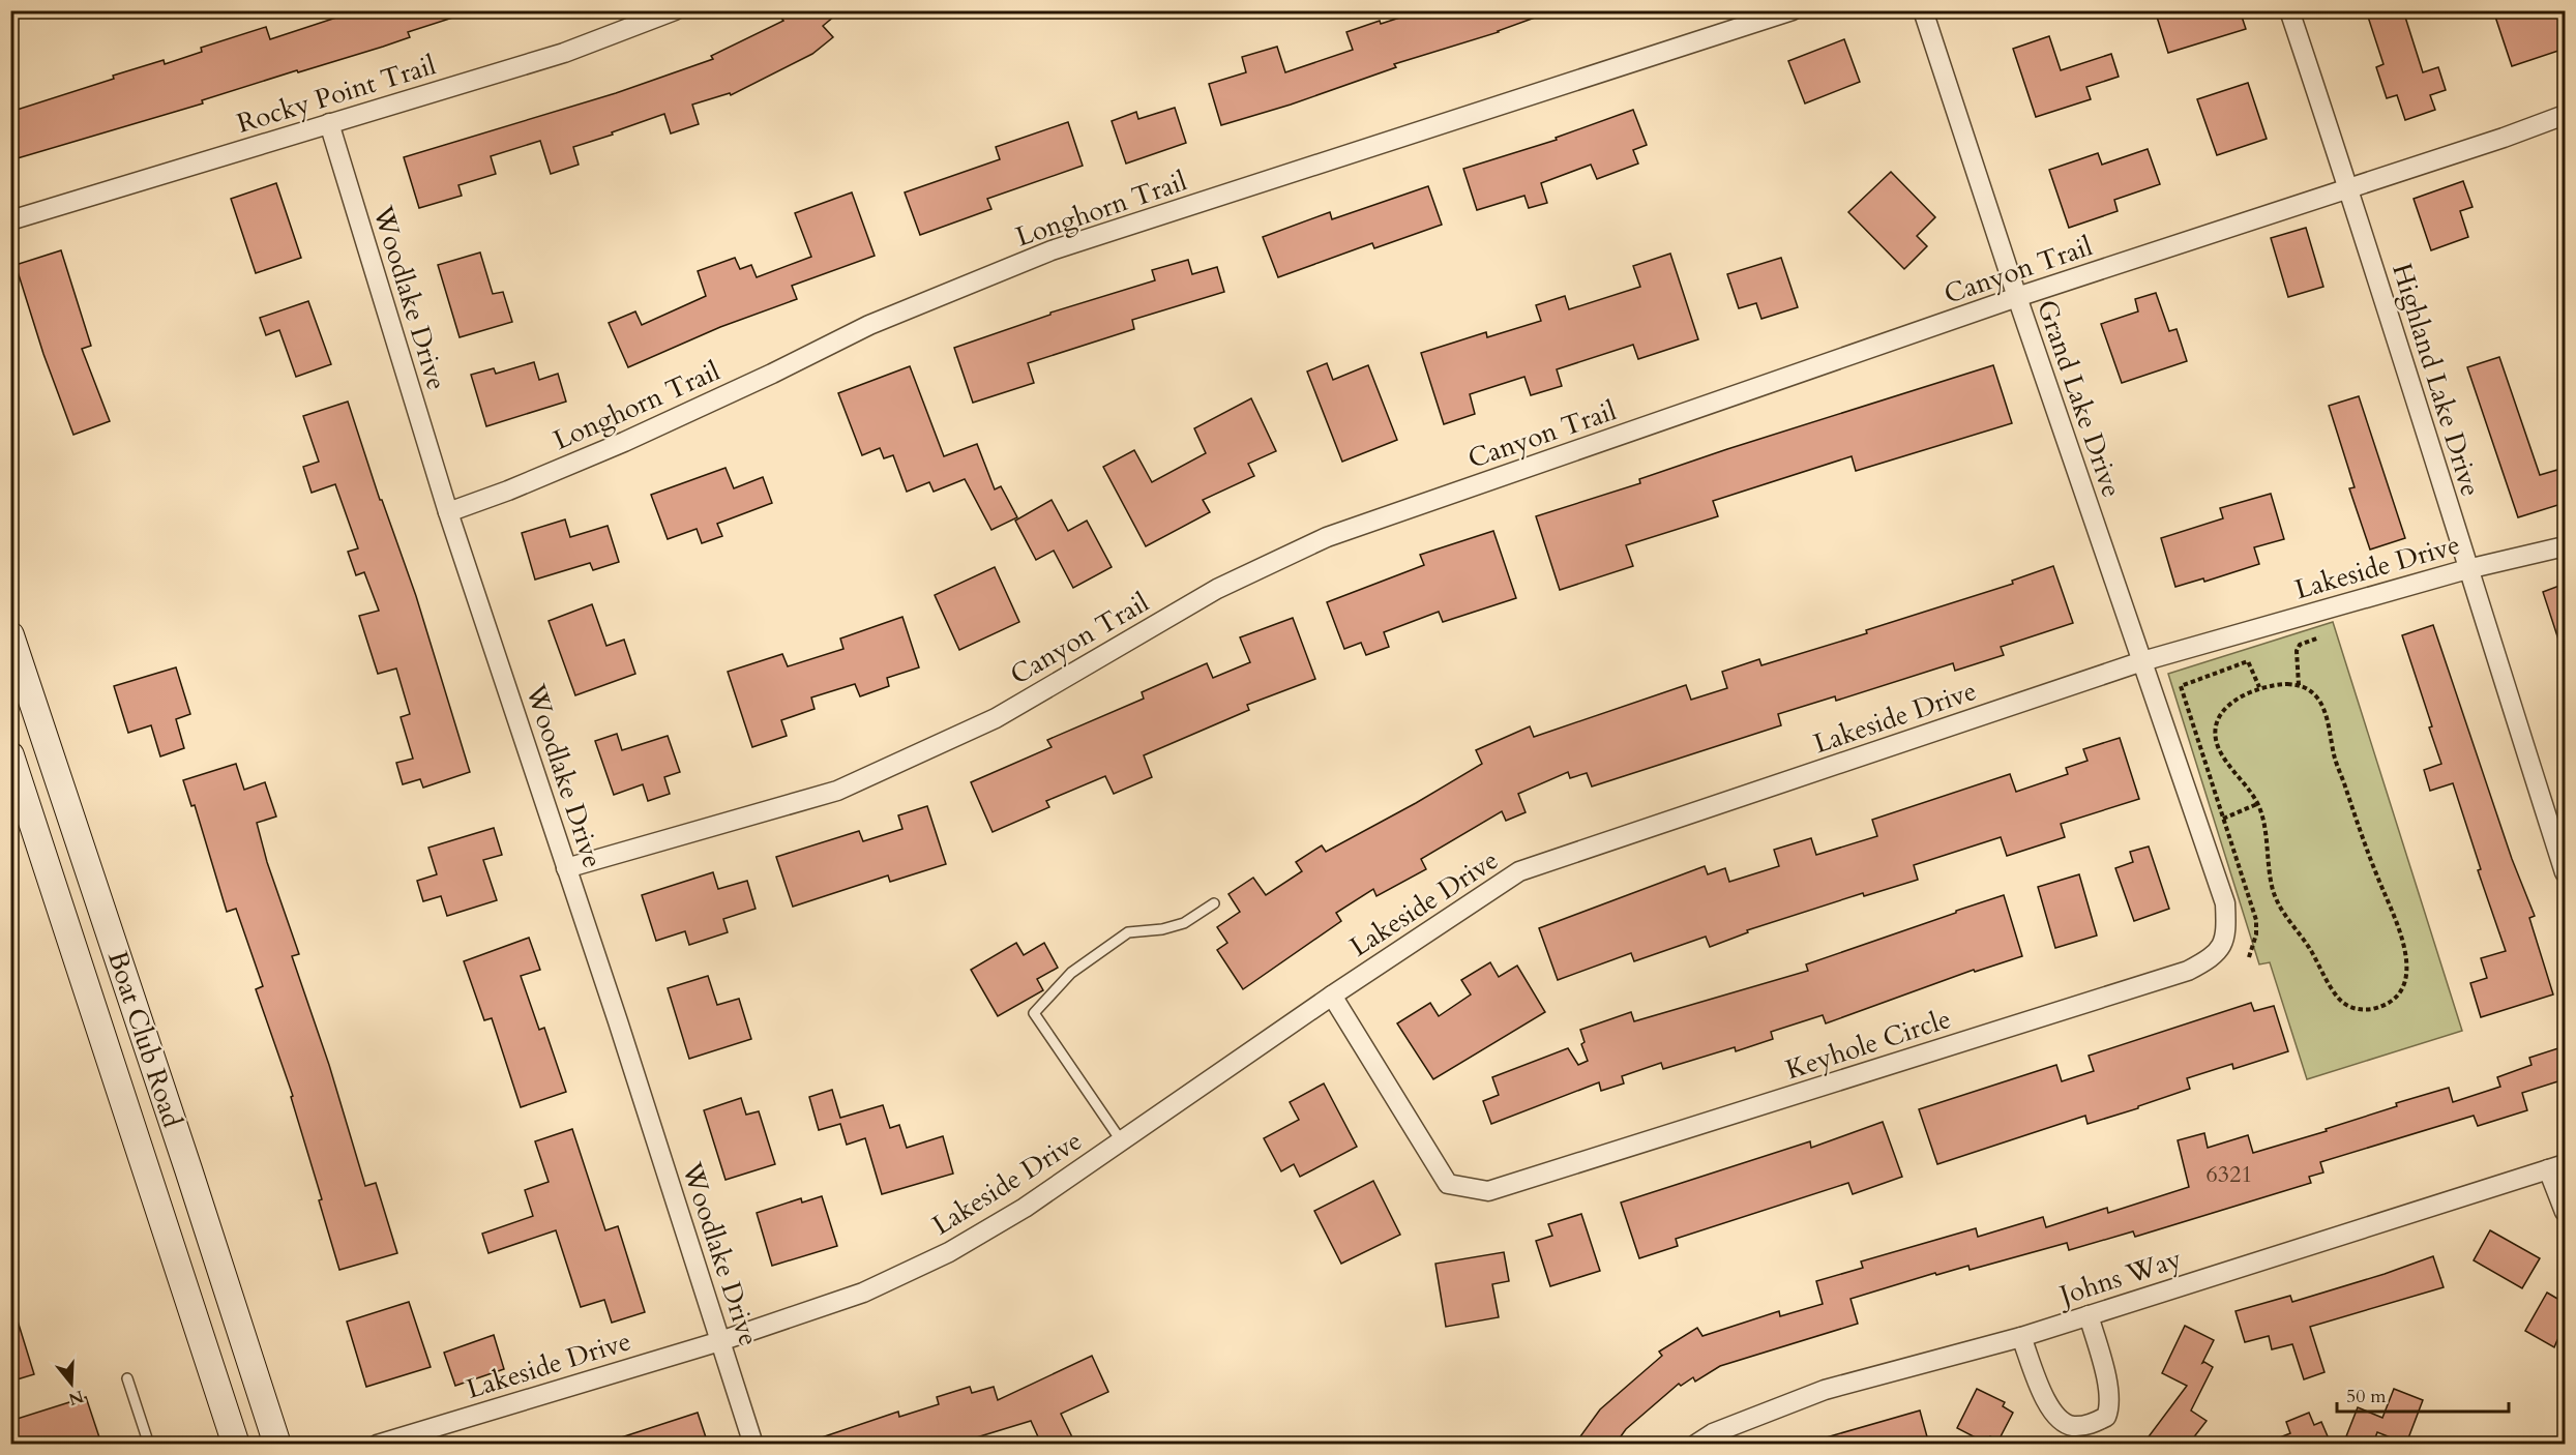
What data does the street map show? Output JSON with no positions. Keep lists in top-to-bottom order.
{
  "streets": {
    "main road": ["Boat Club Road"],
    "street": [
      "Rocky Point Trail",
      "Longhorn Trail",
      "Canyon Trail",
      "Woodlake Drive",
      "Highland Lake Drive",
      "Grand Lake Drive",
      "Lakeside Drive",
      "Keyhole Circle",
      "Johns Way"
    ]
  },
  "crossings": [
    ["Rocky Point Trail", "Woodlake Drive"],
    ["Longhorn Trail", "Woodlake Drive"],
    ["Canyon Trail", "Woodlake Drive"],
    ["Canyon Trail", "Highland Lake Drive"],
    ["Canyon Trail", "Grand Lake Drive"],
    ["Woodlake Drive", "Lakeside Drive"],
    ["Highland Lake Drive", "Lakeside Drive"],
    ["Grand Lake Drive", "Lakeside Drive"],
    ["Grand Lake Drive", "Keyhole Circle"],
    ["Lakeside Drive", "Keyhole Circle"]
  ],
  "house_numbers": ["6321"],
  "scale_bar": "50 m",
  "north": "bottom"
}
